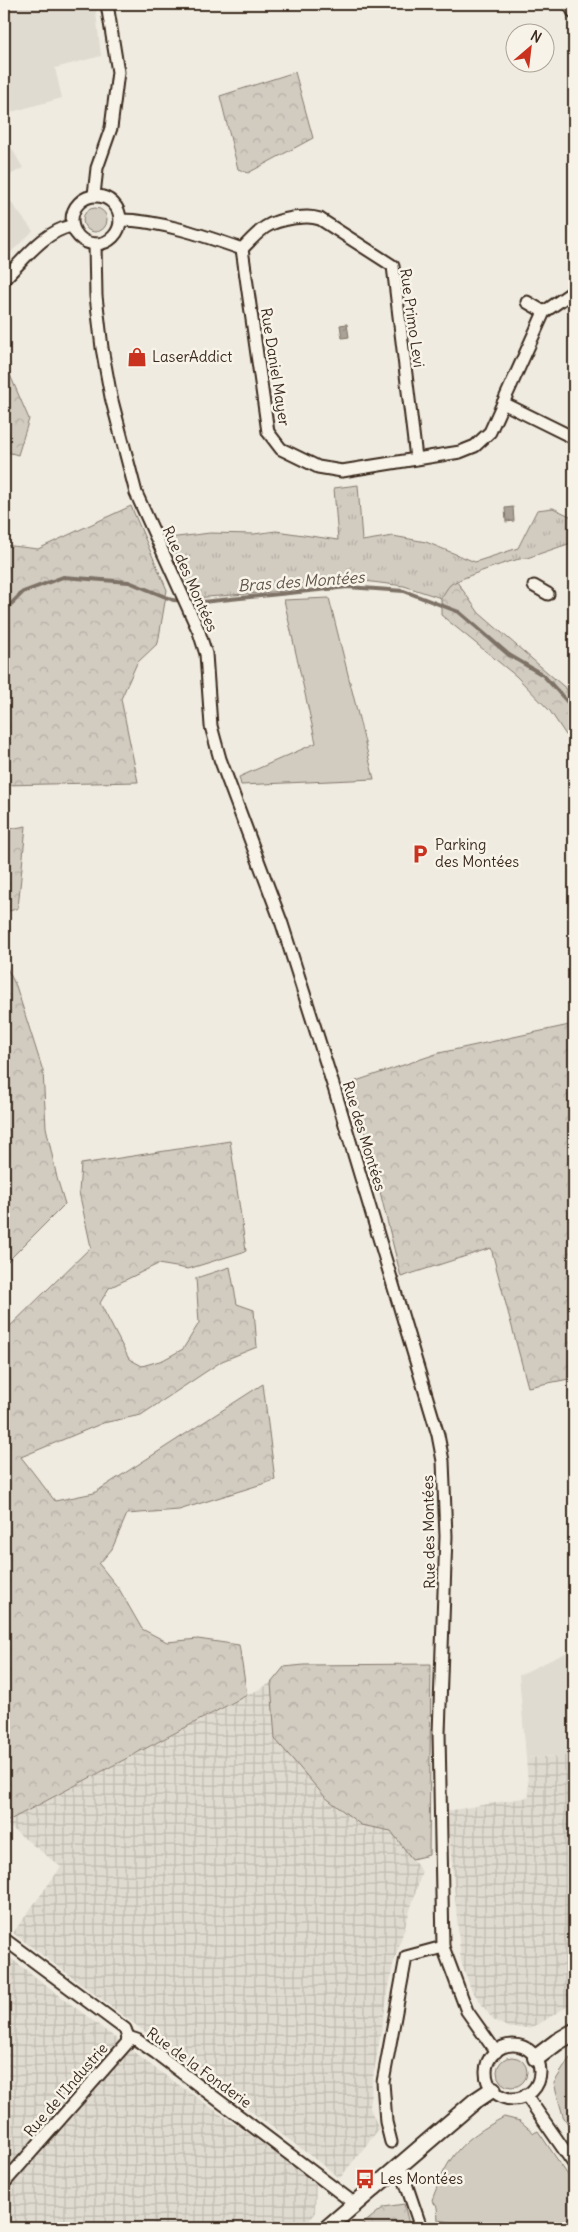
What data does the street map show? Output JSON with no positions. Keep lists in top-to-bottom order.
{
  "streets": {
    "street": [
      "Rue Primo Levi",
      "Rue Daniel Mayer",
      "Rue des Montées",
      "Rue de la Fonderie",
      "Rue de l'Industrie"
    ]
  },
  "crossings": [
    ["Rue Primo Levi", "Rue Daniel Mayer"],
    ["Rue de la Fonderie", "Rue de l'Industrie"]
  ],
  "water": ["Bras des Montées"],
  "places": {
    "shop": ["LaserAddict"],
    "parking": ["Parking des Montées"],
    "bus stop": ["Les Montées"]
  },
  "north": "top right"
}
